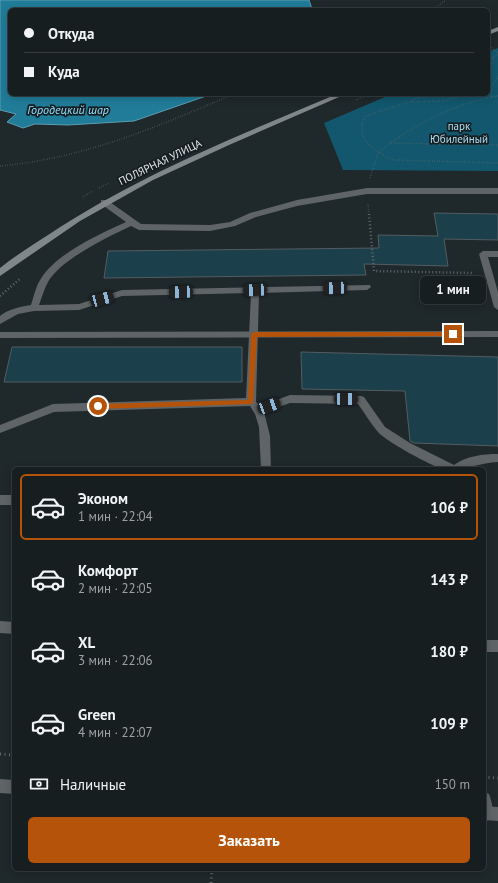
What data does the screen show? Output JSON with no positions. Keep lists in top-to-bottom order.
{
  "streets": {
    "main road": ["ПОЛЯРНАЯ УЛИЦА"]
  },
  "water": ["Городецкий шар"],
  "parks": ["парк Юбилейный"],
  "page": {
    "banner": ["Откуда", "Куда"],
    "bubble": "1 мин",
    "list": [
      {
        "name": "Эконом",
        "note": "1 мин · 22:04",
        "value": "106 ₽"
      },
      {
        "name": "Комфорт",
        "note": "2 мин · 22:05",
        "value": "143 ₽"
      },
      {
        "name": "XL",
        "note": "3 мин · 22:06",
        "value": "180 ₽"
      },
      {
        "name": "Green",
        "note": "4 мин · 22:07",
        "value": "109 ₽"
      }
    ],
    "pay": ["Наличные", "150 m"],
    "buttons": "Заказать"
  }
}
